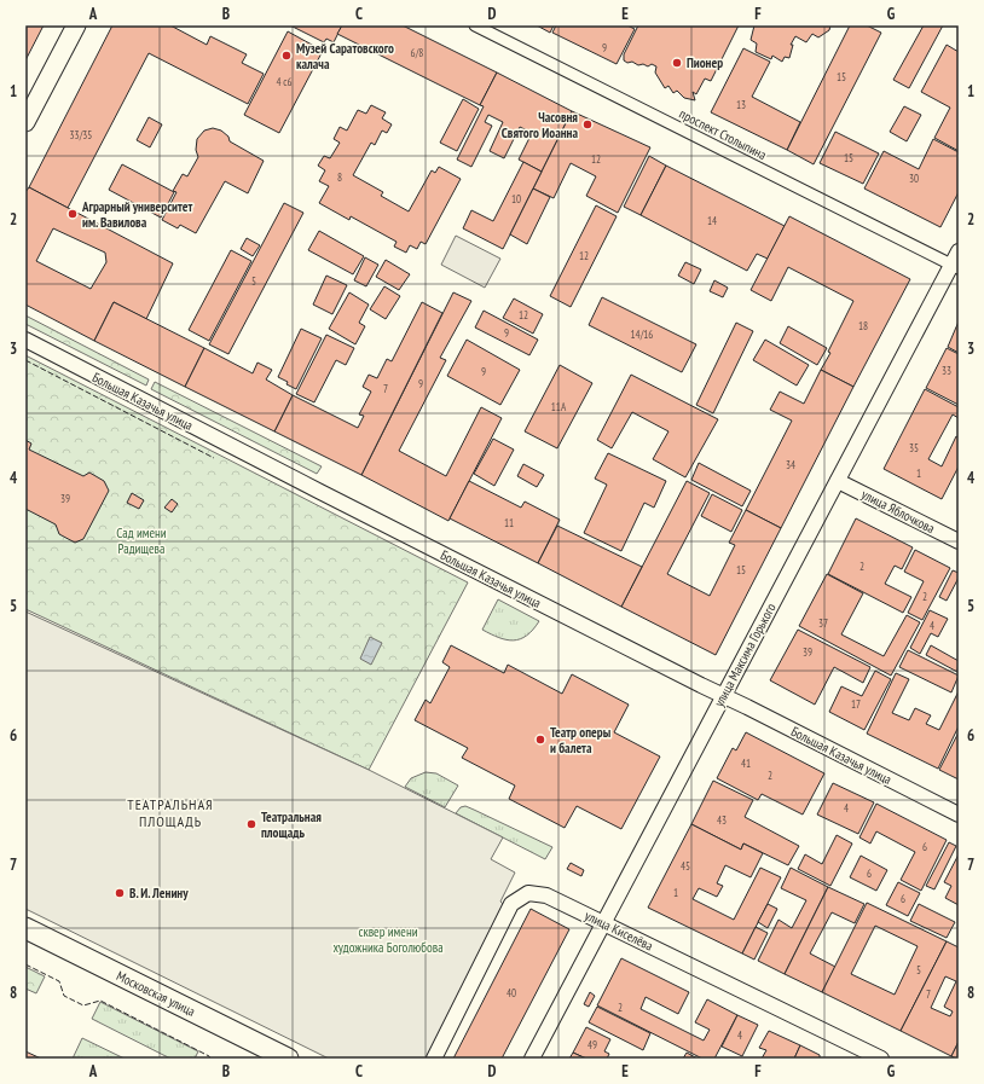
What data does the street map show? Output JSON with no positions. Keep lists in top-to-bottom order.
{
  "streets": {
    "main road": ["Московская улица"],
    "street": [
      "проспект Столыпина",
      "Большая Казачья улица",
      "улица Яблочкова",
      "улица Максима Горького",
      "улица Киселёва"
    ]
  },
  "crossings": [
    ["проспект Столыпина", "улица Максима Горького"],
    ["Большая Казачья улица", "улица Максима Горького"],
    ["улица Яблочкова", "улица Максима Горького"],
    ["улица Максима Горького", "улица Киселёва"]
  ],
  "districts": ["ТЕАТРАЛЬНАЯ ПЛОЩАДЬ"],
  "parks": ["Сад имени Радищева", "сквер имени художника Боголюбова"],
  "places": [
    "Музей Саратовского калача",
    "Пионер",
    "Часовня Святого Иоанна",
    "Аграрный университет им. Вавилова",
    "Театр оперы и балета",
    "Театральная площадь",
    "В. И. Ленину"
  ],
  "house_numbers": [
    "9",
    "6/8",
    "15",
    "4 с6",
    "13",
    "33/35",
    "15",
    "12",
    "8",
    "30",
    "10",
    "14",
    "12",
    "5",
    "12",
    "18",
    "9",
    "14/16",
    "33",
    "9",
    "9",
    "7",
    "11А",
    "35",
    "34",
    "1",
    "39",
    "11",
    "2",
    "15",
    "2",
    "37",
    "4",
    "39",
    "17",
    "41",
    "2",
    "4",
    "43",
    "6",
    "45",
    "6",
    "1",
    "6",
    "5",
    "40",
    "7",
    "2",
    "4",
    "49"
  ],
  "grid": {
    "columns": [
      "A",
      "B",
      "C",
      "D",
      "E",
      "F",
      "G"
    ],
    "rows": [
      "1",
      "2",
      "3",
      "4",
      "5",
      "6",
      "7",
      "8"
    ]
  }
}
